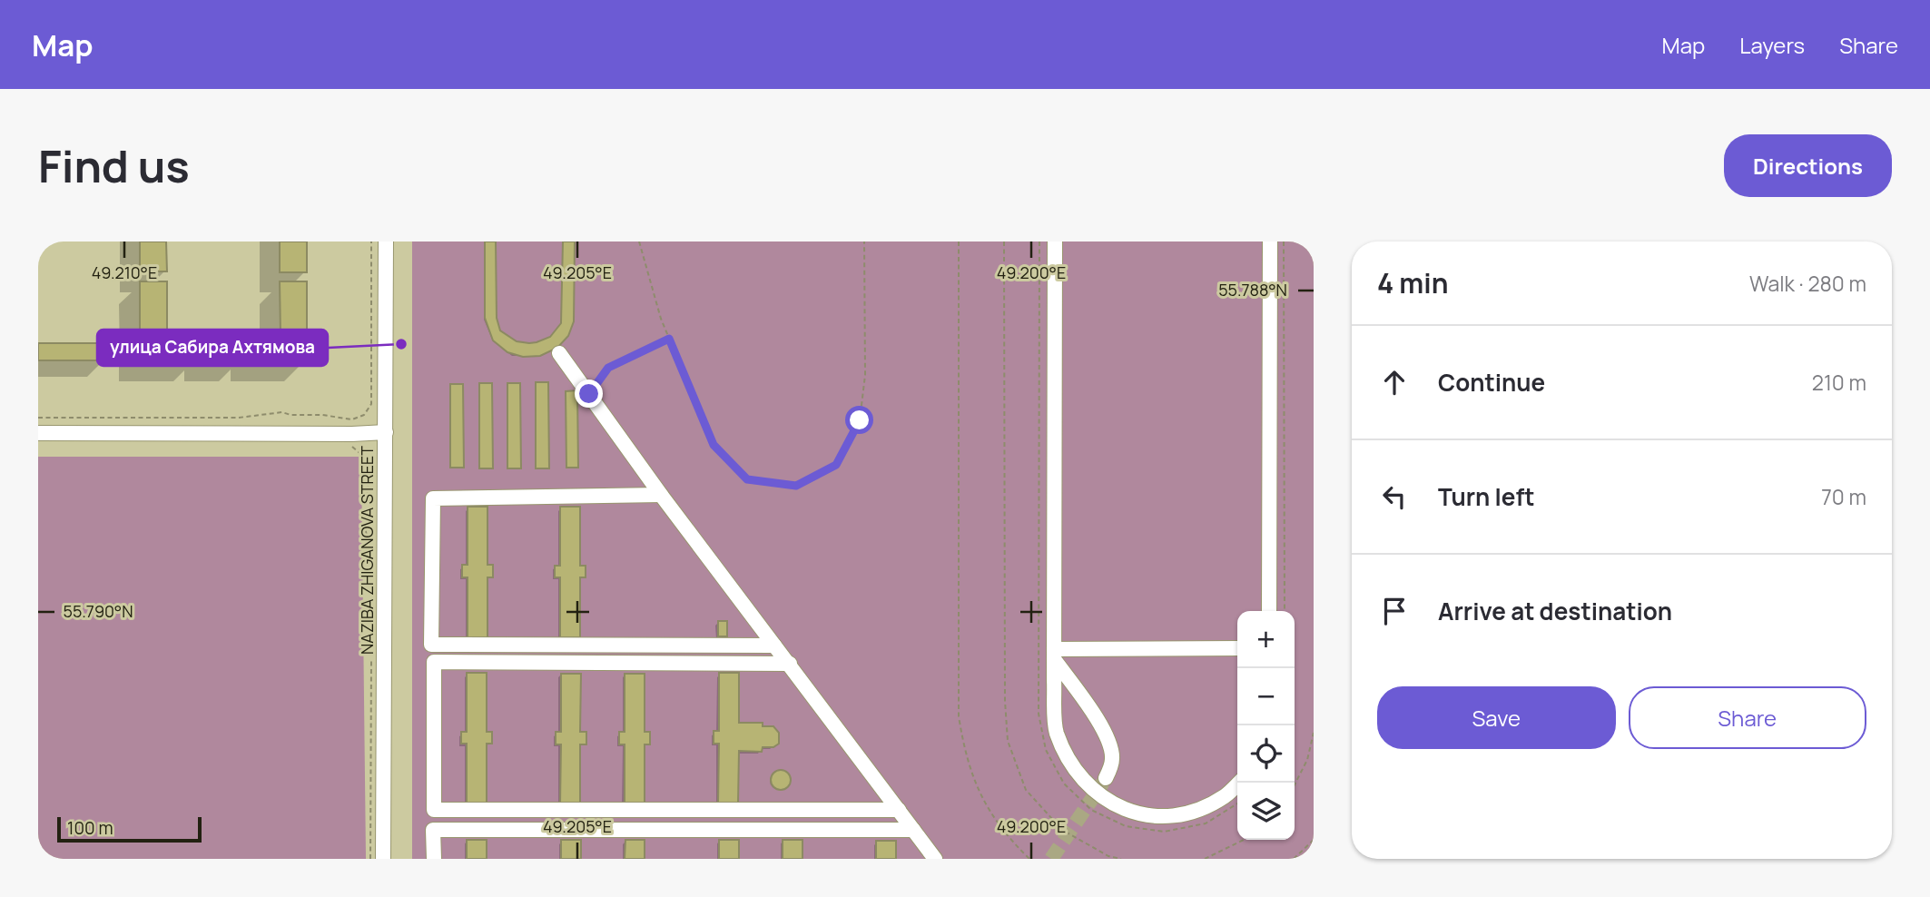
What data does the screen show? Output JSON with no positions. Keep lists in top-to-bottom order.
{
  "streets": {
    "street": ["NAZIBA ZHIGANOVA STREET"]
  },
  "places": ["улица Сабира Ахтямова"],
  "scale_bar": "100 m",
  "page": {
    "header": "Map",
    "nav": ["Map", "Layers", "Share"],
    "buttons": [
      "Directions",
      ["Save", "Share"]
    ],
    "title": "Find us",
    "heading": ["4 min", "Walk · 280 m"],
    "list": [
      ["Continue", "210 m"],
      ["Turn left", "70 m"],
      "Arrive at destination"
    ],
    "map_buttons": ["+", "−"],
    "scale": "100 m"
  },
  "coordinates": [
    "49.210°E",
    "49.205°E",
    "49.200°E",
    "55.788°N",
    "55.790°N"
  ]
}
